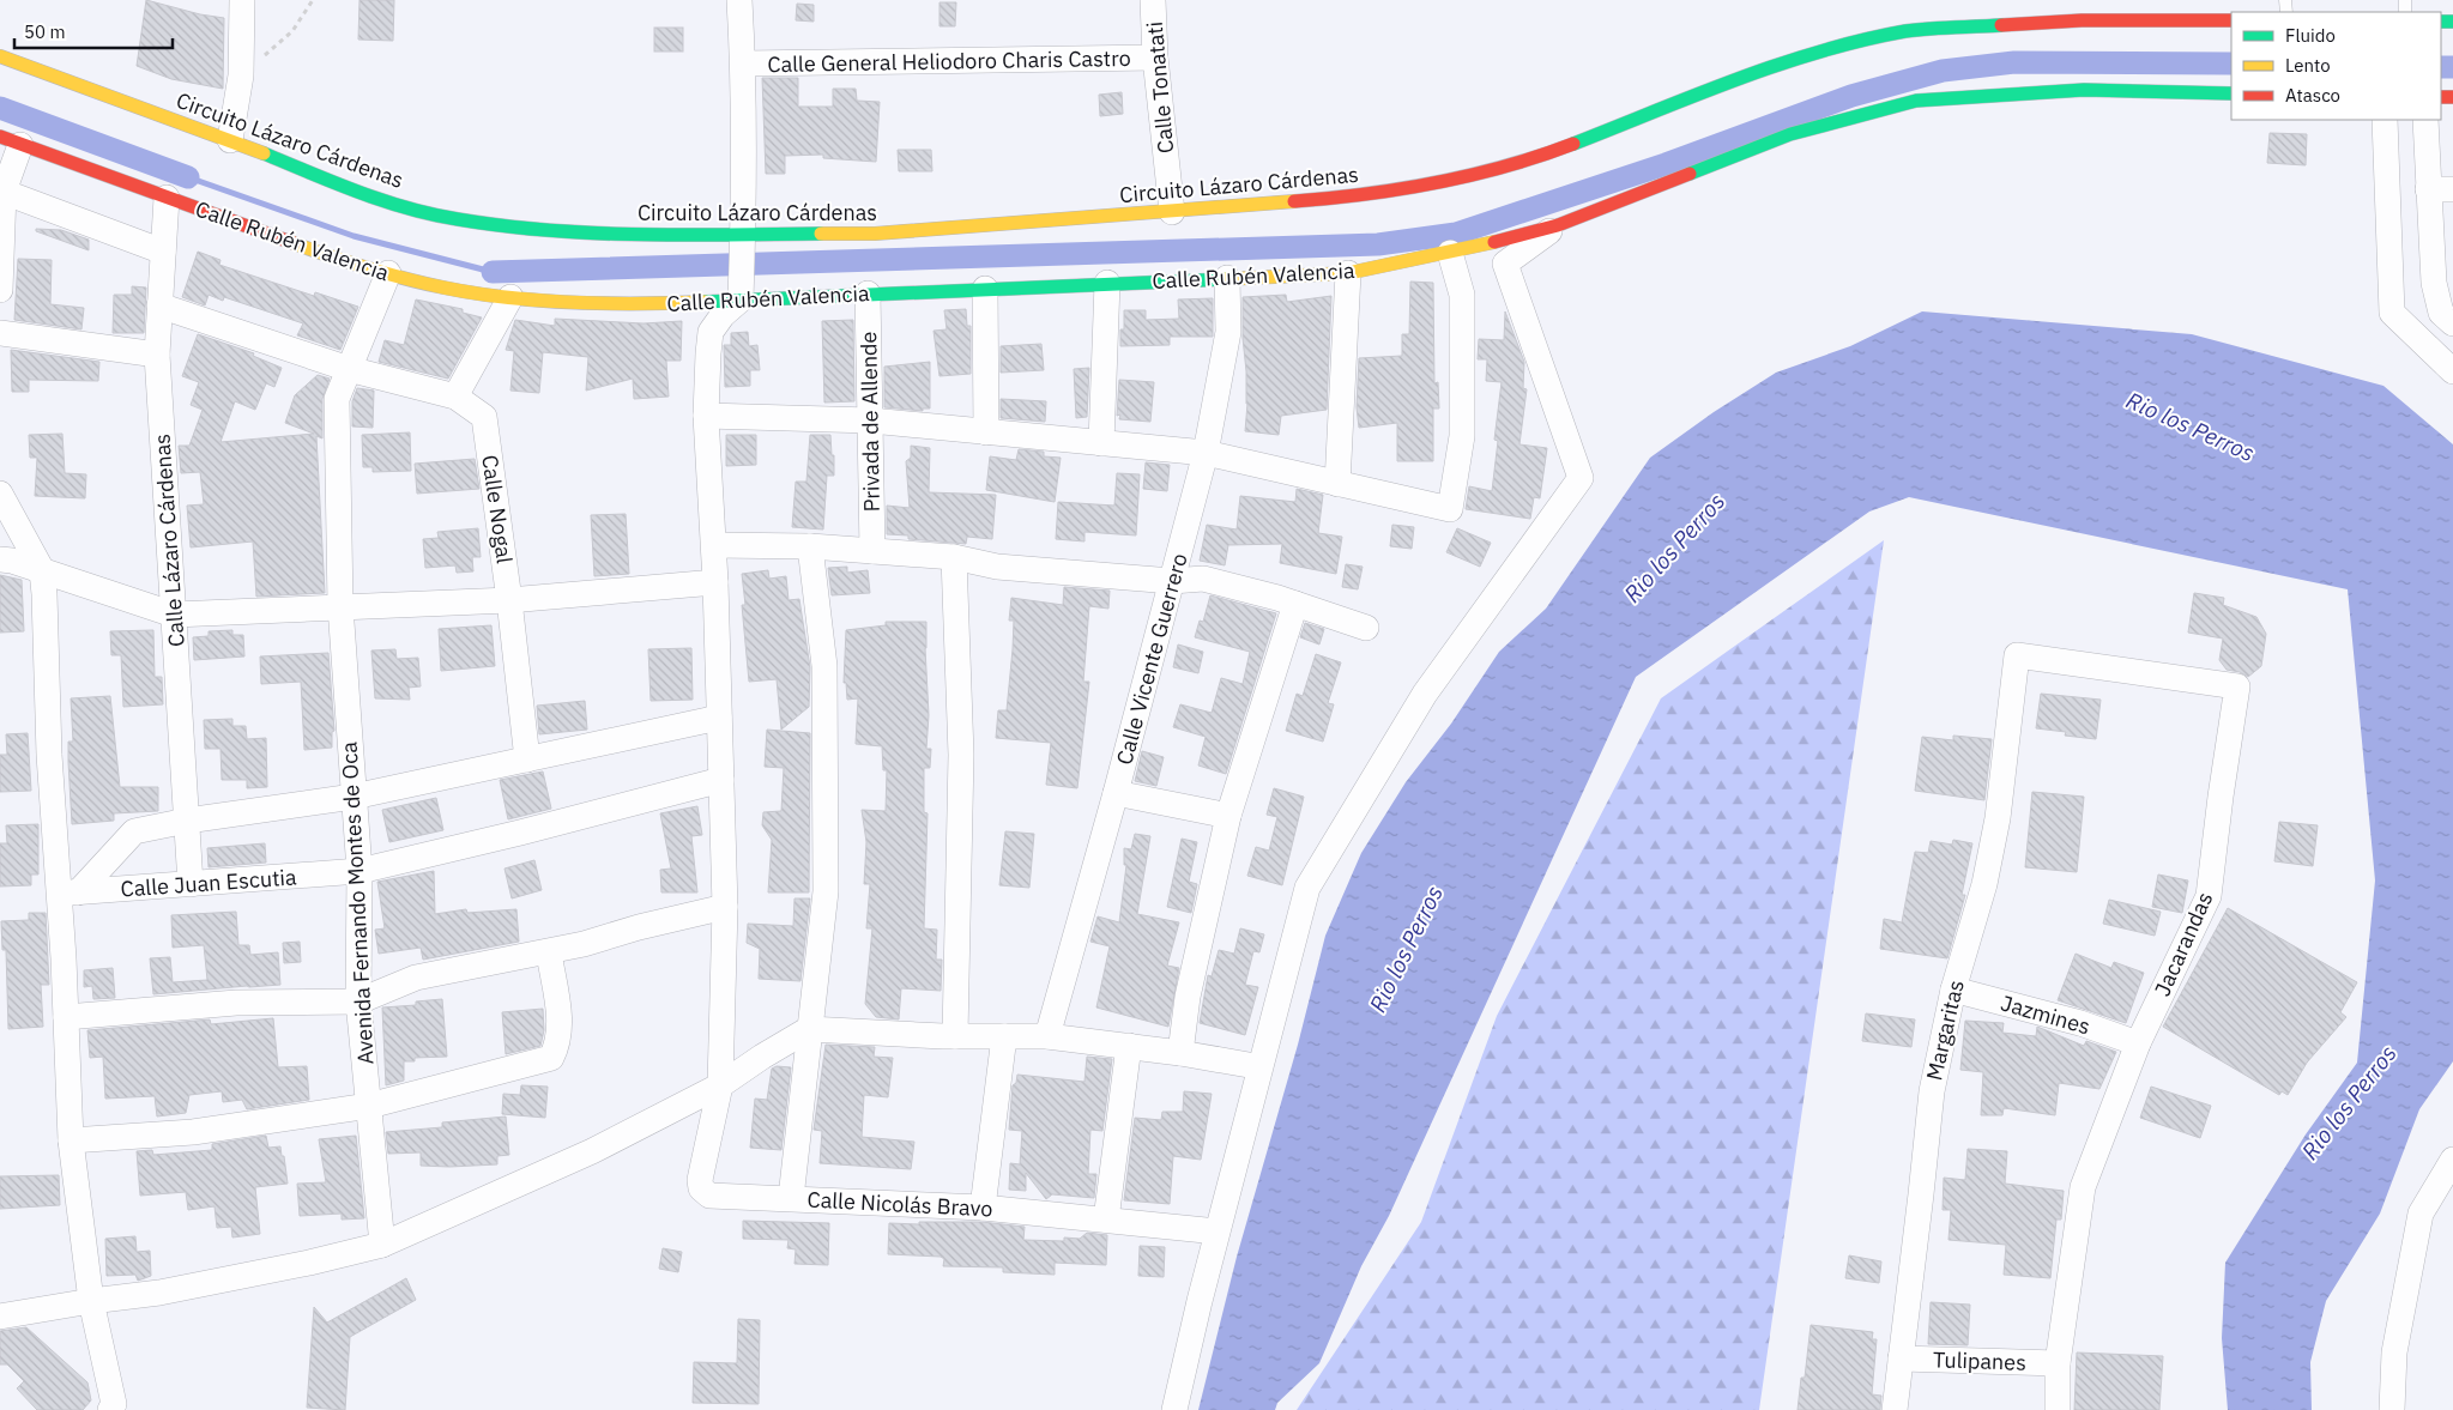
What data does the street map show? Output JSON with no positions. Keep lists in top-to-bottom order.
{
  "streets": {
    "street": [
      "Calle General Heliodoro Charis Castro",
      "Calle Tonatati",
      "Circuito Lázaro Cárdenas",
      "Calle Rubén Valencia",
      "Privada de Allende",
      "Calle Nogal",
      "Calle Lázaro Cárdenas",
      "Calle Vicente Guerrero",
      "Calle Juan Escutia",
      "Avenida Fernando Montes de Oca",
      "Jacarandas",
      "Jazmines",
      "Margaritas",
      "Calle Nicolás Bravo",
      "Tulipanes"
    ]
  },
  "crossings": [
    ["Calle General Heliodoro Charis Castro", "Calle Tonatati"],
    ["Calle Tonatati", "Circuito Lázaro Cárdenas"],
    ["Calle Rubén Valencia", "Privada de Allende"],
    ["Calle Rubén Valencia", "Calle Lázaro Cárdenas"],
    ["Calle Rubén Valencia", "Calle Vicente Guerrero"],
    ["Calle Rubén Valencia", "Avenida Fernando Montes de Oca"],
    ["Calle Lázaro Cárdenas", "Calle Juan Escutia"],
    ["Calle Juan Escutia", "Avenida Fernando Montes de Oca"],
    ["Jacarandas", "Jazmines"],
    ["Jacarandas", "Margaritas"],
    ["Jacarandas", "Tulipanes"],
    ["Jazmines", "Margaritas"],
    ["Margaritas", "Tulipanes"]
  ],
  "water": ["Rio los Perros"],
  "legend": ["Fluido", "Lento", "Atasco"],
  "scale_bar": "50 m"
}
